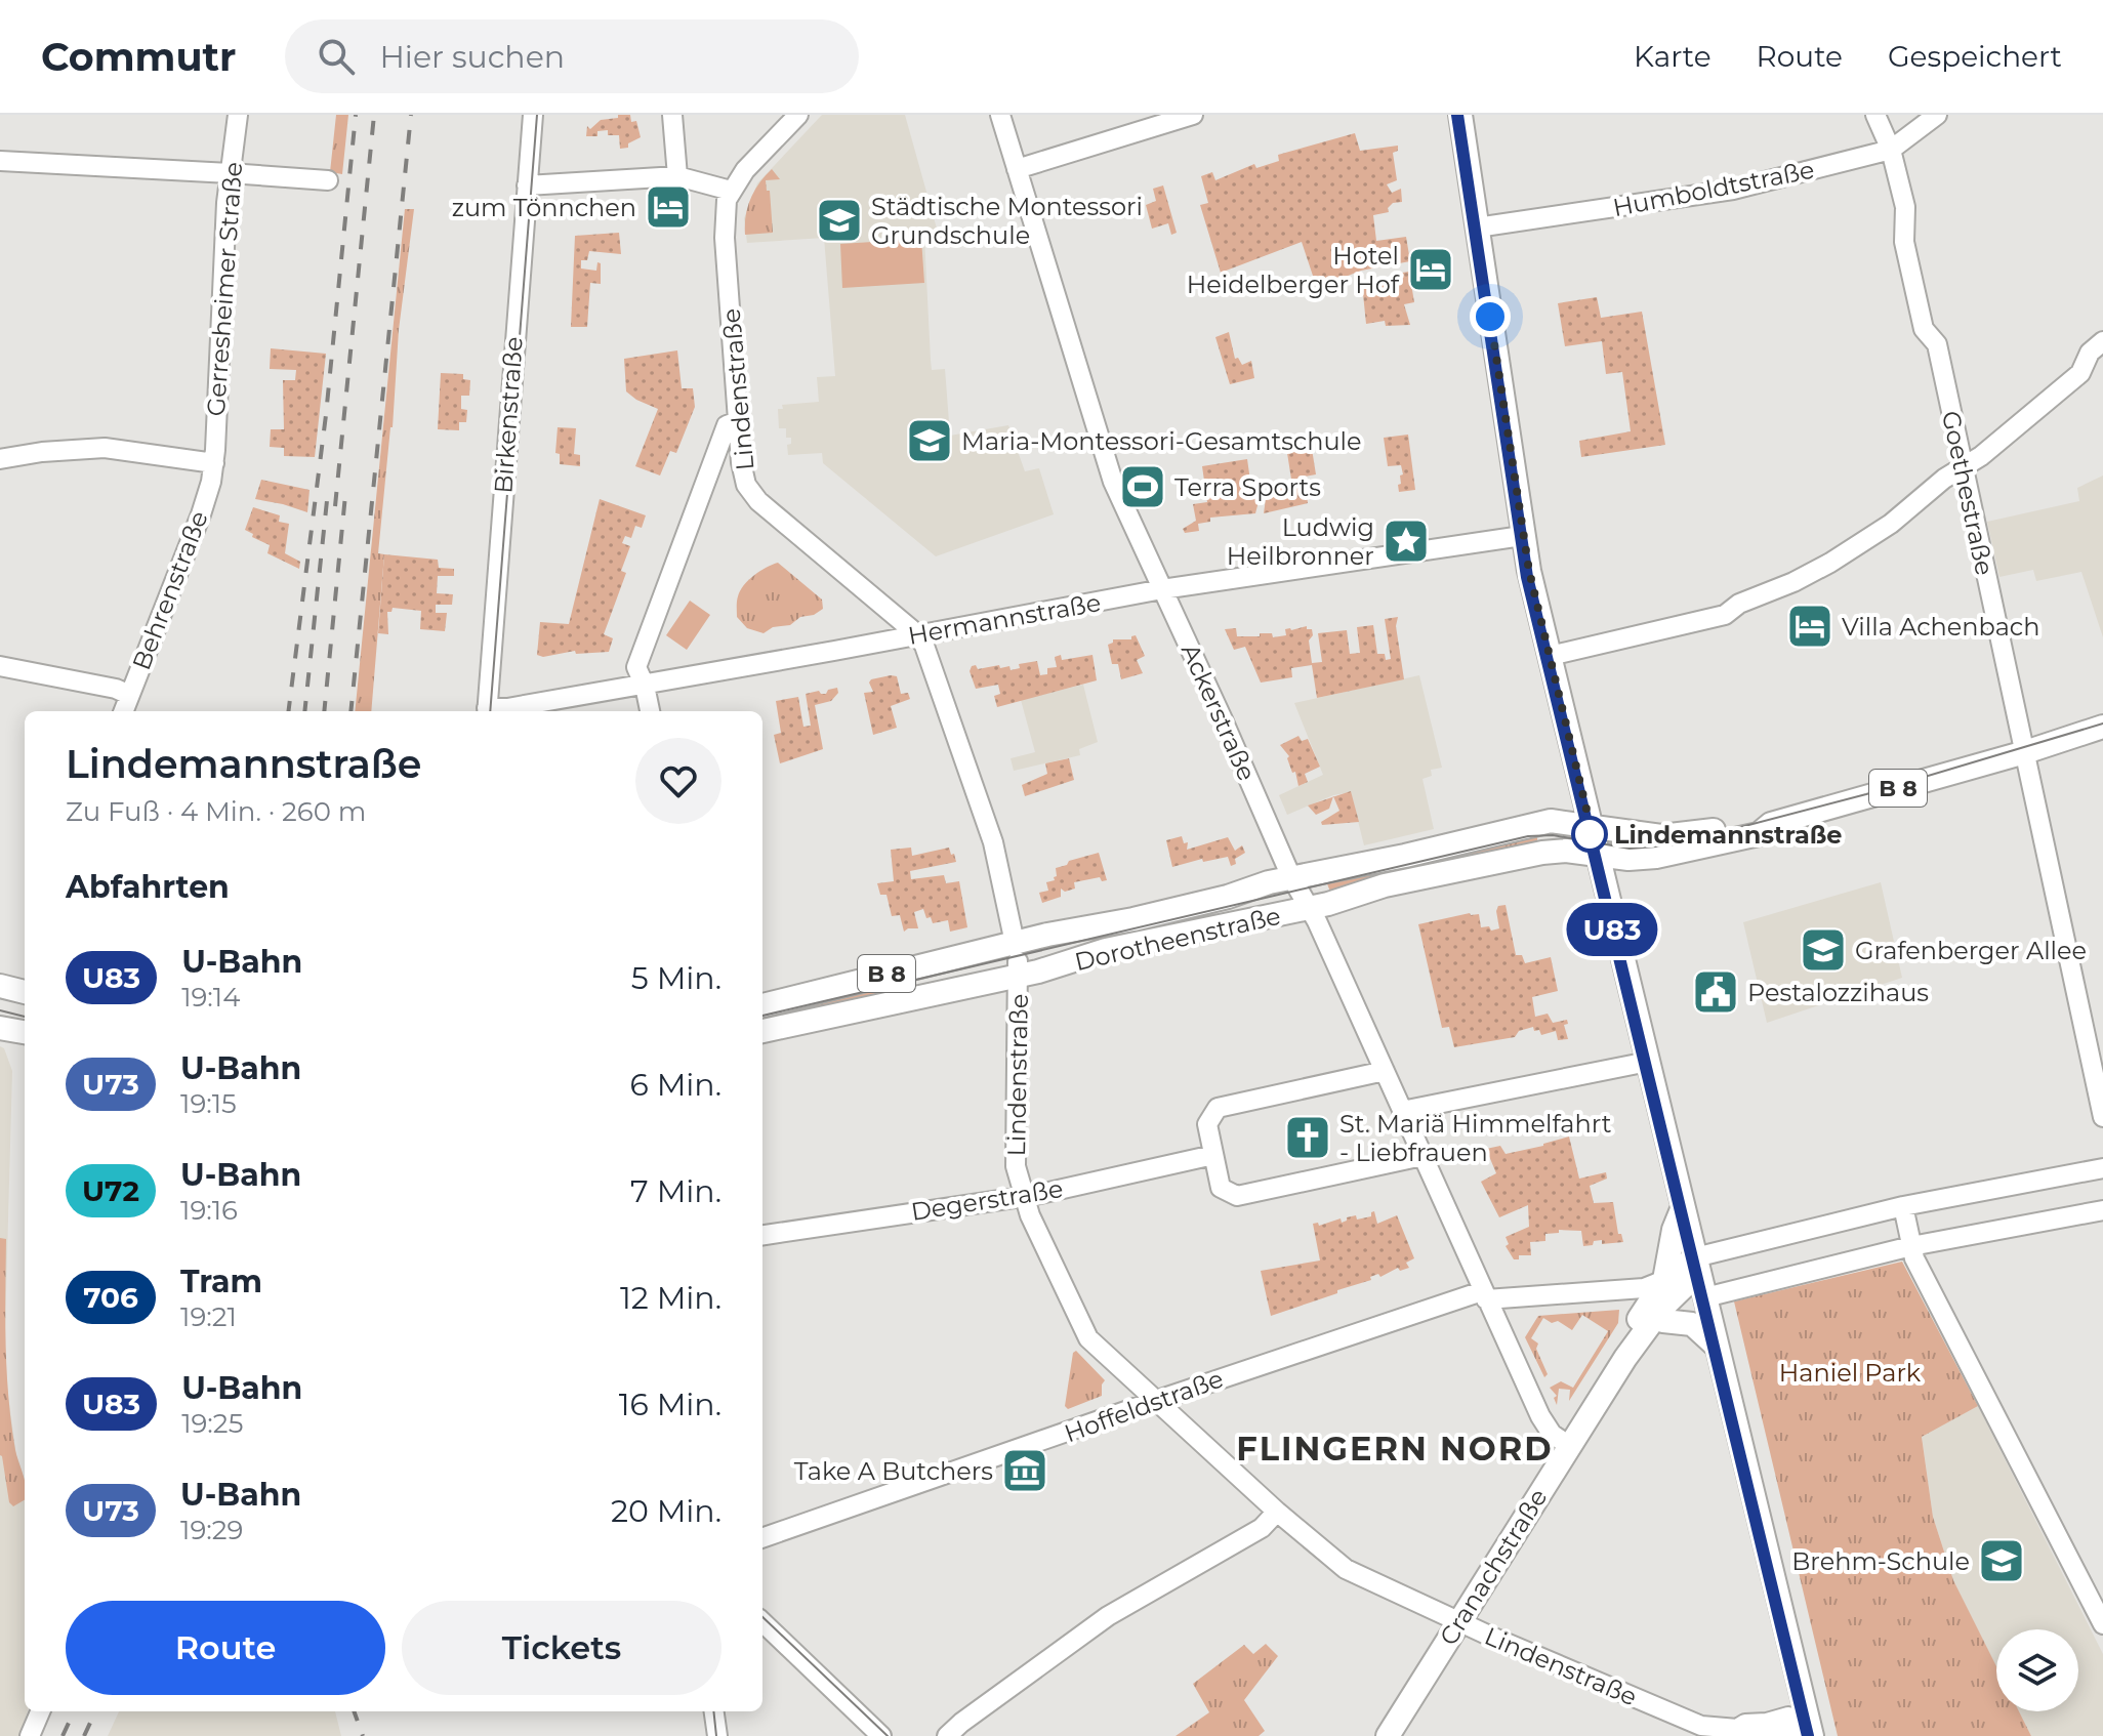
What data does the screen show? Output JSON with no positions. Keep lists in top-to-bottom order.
{
  "streets": {
    "main road": ["B 8", "Dorotheenstraße", "Cranachstraße"],
    "street": [
      "Humboldtstraße",
      "Gerresheimer Straße",
      "Lindenstraße",
      "Birkenstraße",
      "Goethestraße",
      "Behrenstraße",
      "Hermannstraße",
      "Ackerstraße",
      "Degerstraße",
      "Hoffeldstraße"
    ]
  },
  "crossings": [
    ["Humboldtstraße", "Goethestraße"],
    ["Gerresheimer Straße", "Behrenstraße"],
    ["Lindenstraße", "Hermannstraße"],
    ["Lindenstraße", "Dorotheenstraße"],
    ["Lindenstraße", "Degerstraße"],
    ["Lindenstraße", "Hoffeldstraße"],
    ["Lindenstraße", "Cranachstraße"],
    ["Goethestraße", "B 8"],
    ["Hermannstraße", "Ackerstraße"],
    ["Ackerstraße", "Dorotheenstraße"],
    ["Ackerstraße", "Hoffeldstraße"],
    ["Ackerstraße", "Cranachstraße"],
    ["B 8", "Dorotheenstraße"],
    ["Hoffeldstraße", "Cranachstraße"]
  ],
  "districts": ["FLINGERN NORD"],
  "parks": ["Haniel Park"],
  "places": {
    "hotel": ["zum Tönnchen", "Hotel Heidelberger Hof", "Villa Achenbach"],
    "school or university": [
      "Städtische Montessori Grundschule",
      "Maria-Montessori-Gesamtschule",
      "Grafenberger Allee",
      "Brehm-Schule"
    ],
    "sports": ["Terra Sports"],
    "place": ["Ludwig Heilbronner"],
    "other": ["Lindemannstraße"],
    "public building": ["Pestalozzihaus"],
    "church": ["St. Mariä Himmelfahrt - Liebfrauen"],
    "museum": ["Take A Butchers"]
  },
  "lines": ["metro line U83"],
  "page": {
    "header": "Commutr",
    "search": "Hier suchen",
    "nav": ["Karte", "Route", "Gespeichert"],
    "on_map": "U83",
    "heading": [
      ["Lindemannstraße", "Zu Fuß · 4 Min. · 260 m"],
      "Abfahrten"
    ],
    "list": [
      {
        "mark": "U83",
        "name": "U-Bahn",
        "note": "19:14",
        "value": "5 Min."
      },
      {
        "mark": "U73",
        "name": "U-Bahn",
        "note": "19:15",
        "value": "6 Min."
      },
      {
        "mark": "U72",
        "name": "U-Bahn",
        "note": "19:16",
        "value": "7 Min."
      },
      {
        "mark": "706",
        "name": "Tram",
        "note": "19:21",
        "value": "12 Min."
      },
      {
        "mark": "U83",
        "name": "U-Bahn",
        "note": "19:25",
        "value": "16 Min."
      },
      {
        "mark": "U73",
        "name": "U-Bahn",
        "note": "19:29",
        "value": "20 Min."
      }
    ],
    "buttons": ["Route", "Tickets"]
  }
}
